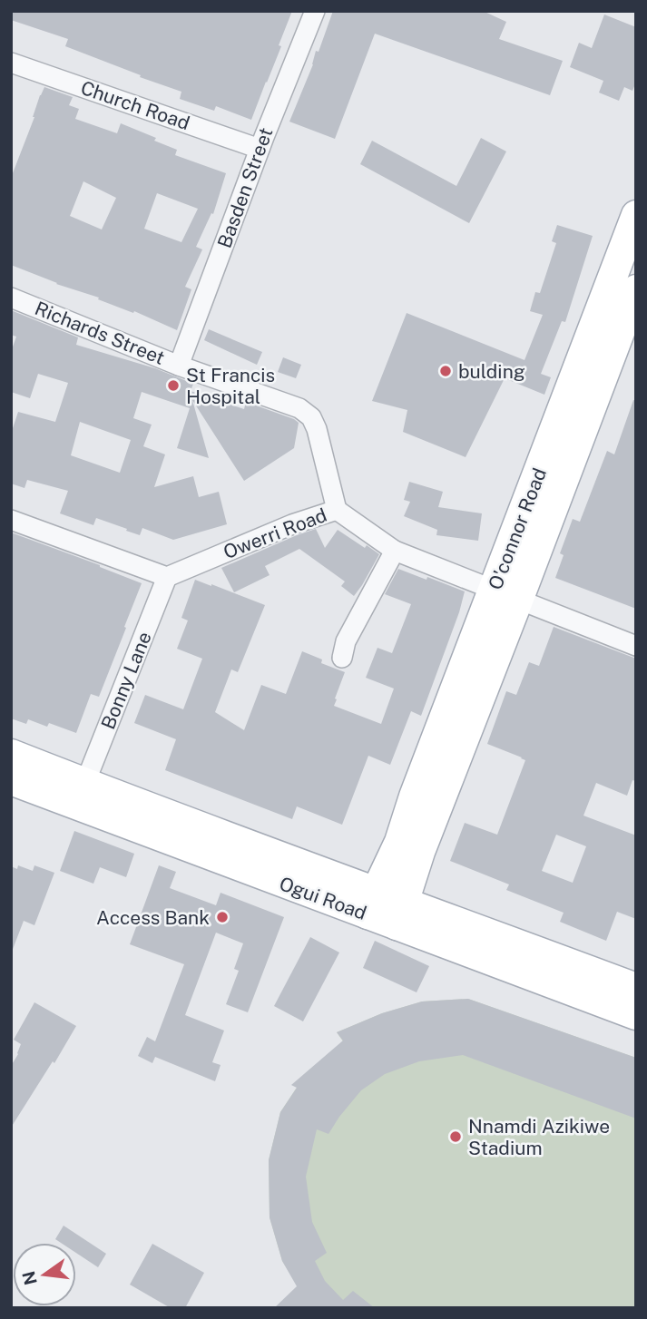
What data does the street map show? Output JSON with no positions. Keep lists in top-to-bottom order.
{
  "streets": {
    "main road": ["O'connor Road", "Ogui Road"],
    "street": [
      "Church Road",
      "Basden Street",
      "Richards Street",
      "Owerri Road",
      "Bonny Lane"
    ]
  },
  "crossings": [
    ["Church Road", "Basden Street"],
    ["Basden Street", "Richards Street"],
    ["Richards Street", "Owerri Road"],
    ["O'connor Road", "Owerri Road"],
    ["Owerri Road", "Bonny Lane"],
    ["Bonny Lane", "Ogui Road"]
  ],
  "places": [
    "bulding",
    "St Francis Hospital",
    "Access Bank",
    "Nnamdi Azikiwe Stadium"
  ],
  "north": "left"
}
